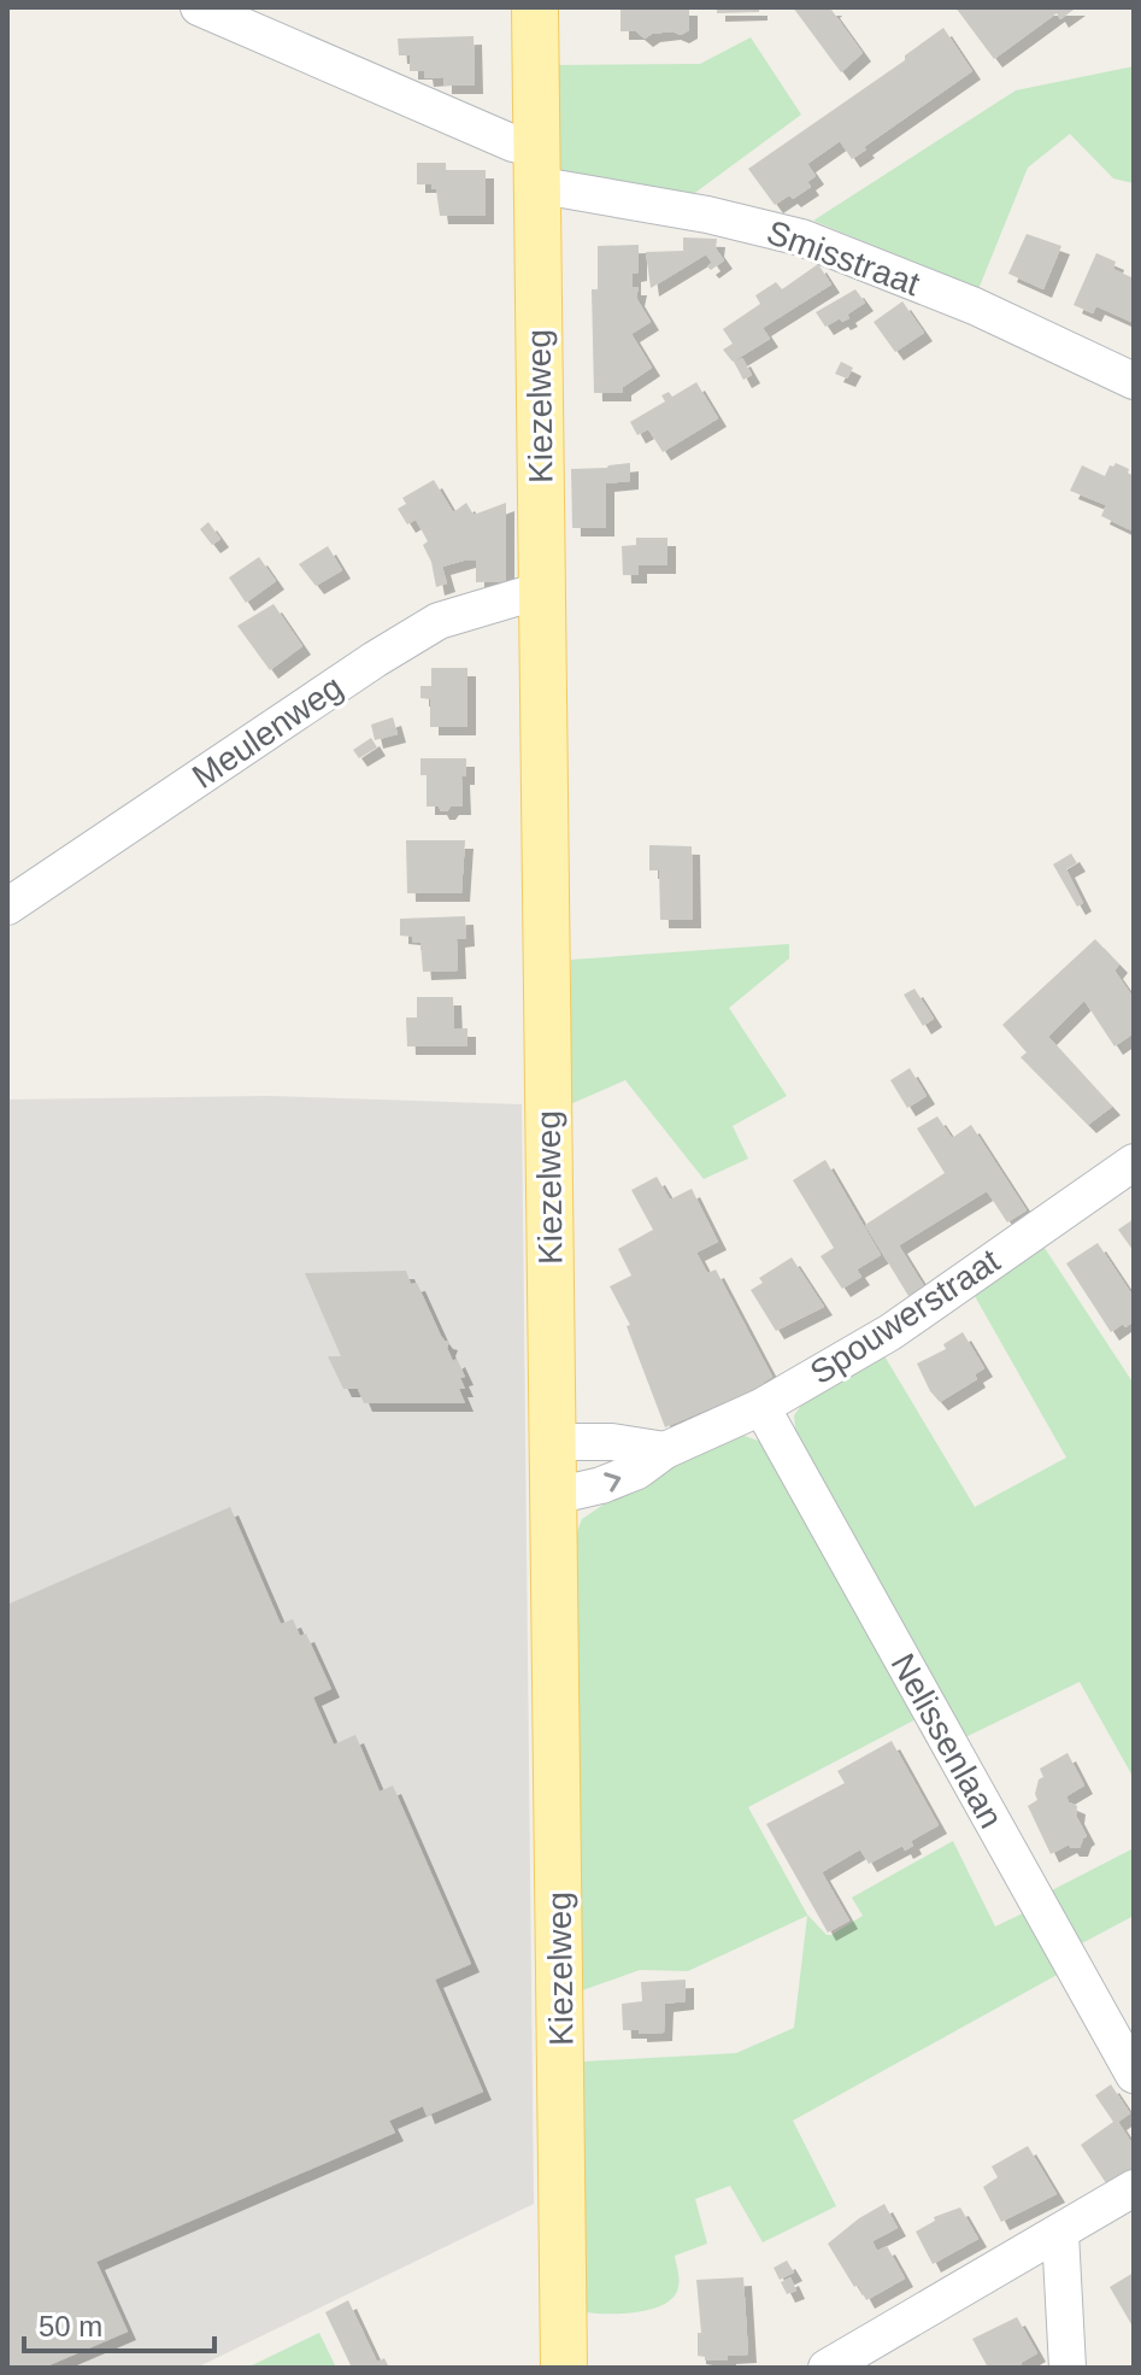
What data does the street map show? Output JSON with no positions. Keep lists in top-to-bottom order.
{
  "streets": {
    "main road": ["Kiezelweg"],
    "street": [
      "Smisstraat",
      "Meulenweg",
      "Spouwerstraat",
      "Nelissenlaan"
    ]
  },
  "crossings": [
    ["Smisstraat", "Kiezelweg"],
    ["Kiezelweg", "Meulenweg"],
    ["Kiezelweg", "Spouwerstraat"],
    ["Spouwerstraat", "Nelissenlaan"]
  ],
  "scale_bar": "50 m"
}
